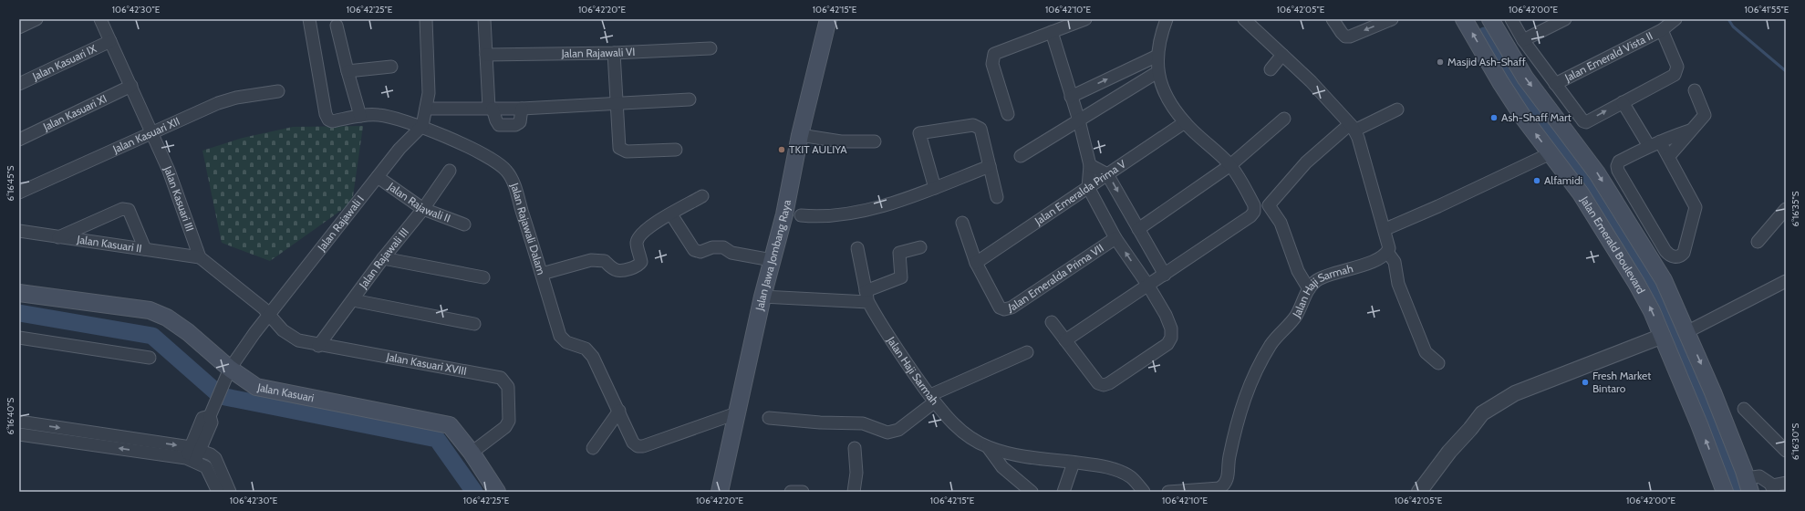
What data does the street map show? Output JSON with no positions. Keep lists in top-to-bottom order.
{
  "streets": {
    "main road": ["Jalan Emerald Boulevard", "Jalan Jawa Jombang Raya", "Jalan Kasuari"],
    "street": [
      "Jalan Rajawali VI",
      "Jalan Emerald Vista II",
      "Jalan Kasuari IX",
      "Jalan Kasuari XI",
      "Jalan Kasuari XII",
      "Jalan Emeralda Prima V",
      "Jalan Kasuari III",
      "Jalan Rajawali II",
      "Jalan Rajawali I",
      "Jalan Rajawali Dalam",
      "Jalan Kasuari II",
      "Jalan Rajawali III",
      "Jalan Emeralda Prima VII",
      "Jalan Haji Sarmah",
      "Jalan Kasuari XVIII"
    ]
  },
  "crossings": [
    ["Jalan Kasuari IX", "Jalan Kasuari III"],
    ["Jalan Kasuari XI", "Jalan Kasuari III"],
    ["Jalan Kasuari XII", "Jalan Kasuari III"],
    ["Jalan Emeralda Prima V", "Jalan Emeralda Prima VII"],
    ["Jalan Kasuari III", "Jalan Kasuari II"],
    ["Jalan Rajawali II", "Jalan Rajawali I"],
    ["Jalan Rajawali II", "Jalan Rajawali III"],
    ["Jalan Rajawali I", "Jalan Rajawali Dalam"],
    ["Jalan Rajawali I", "Jalan Kasuari XVIII"],
    ["Jalan Rajawali I", "Jalan Kasuari"],
    ["Jalan Rajawali Dalam", "Jalan Jawa Jombang Raya"],
    ["Jalan Rajawali III", "Jalan Kasuari XVIII"],
    ["Jalan Kasuari XVIII", "Jalan Kasuari"]
  ],
  "places": [
    "Masjid Ash-Shaff",
    "Ash-Shaff Mart",
    "TKIT AULIYA",
    "Alfamidi",
    "Fresh Market Bintaro"
  ],
  "coordinates": [
    "106°42'30\"E",
    "106°42'25\"E",
    "106°42'20\"E",
    "106°42'15\"E",
    "106°42'10\"E",
    "106°42'05\"E",
    "106°42'00\"E",
    "106°41'55\"E",
    "6°16'45\"S",
    "6°16'35\"S",
    "6°16'40\"S",
    "6°16'30\"S"
  ]
}
